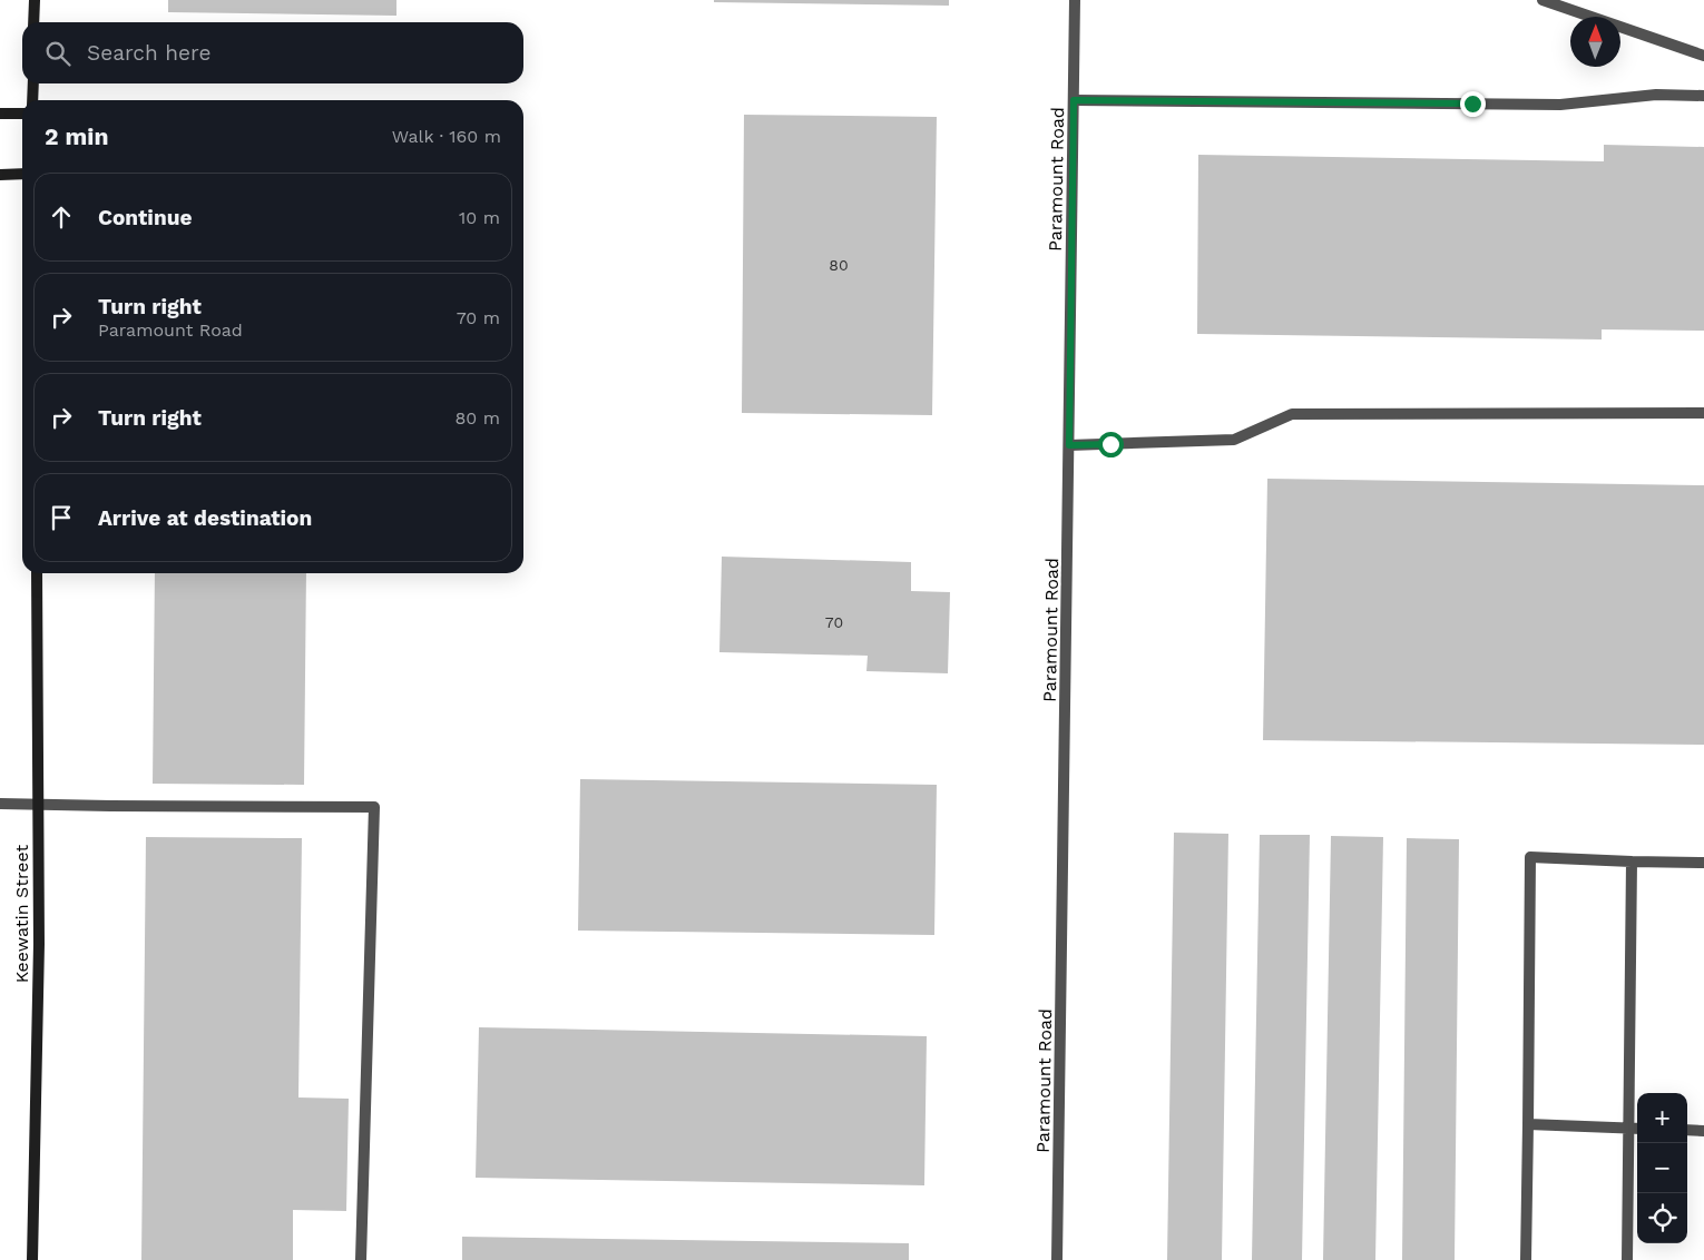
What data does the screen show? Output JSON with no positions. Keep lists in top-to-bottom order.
{
  "streets": {
    "street": ["Paramount Road", "Keewatin Street"]
  },
  "house_numbers": ["80", "70"],
  "north": "top",
  "page": {
    "search": "Search here",
    "heading": ["2 min", "Walk · 160 m"],
    "list": [
      ["Continue", "10 m"],
      ["Turn right", "Paramount Road", "70 m"],
      ["Turn right", "80 m"],
      "Arrive at destination"
    ],
    "map_buttons": ["+", "−"]
  }
}
